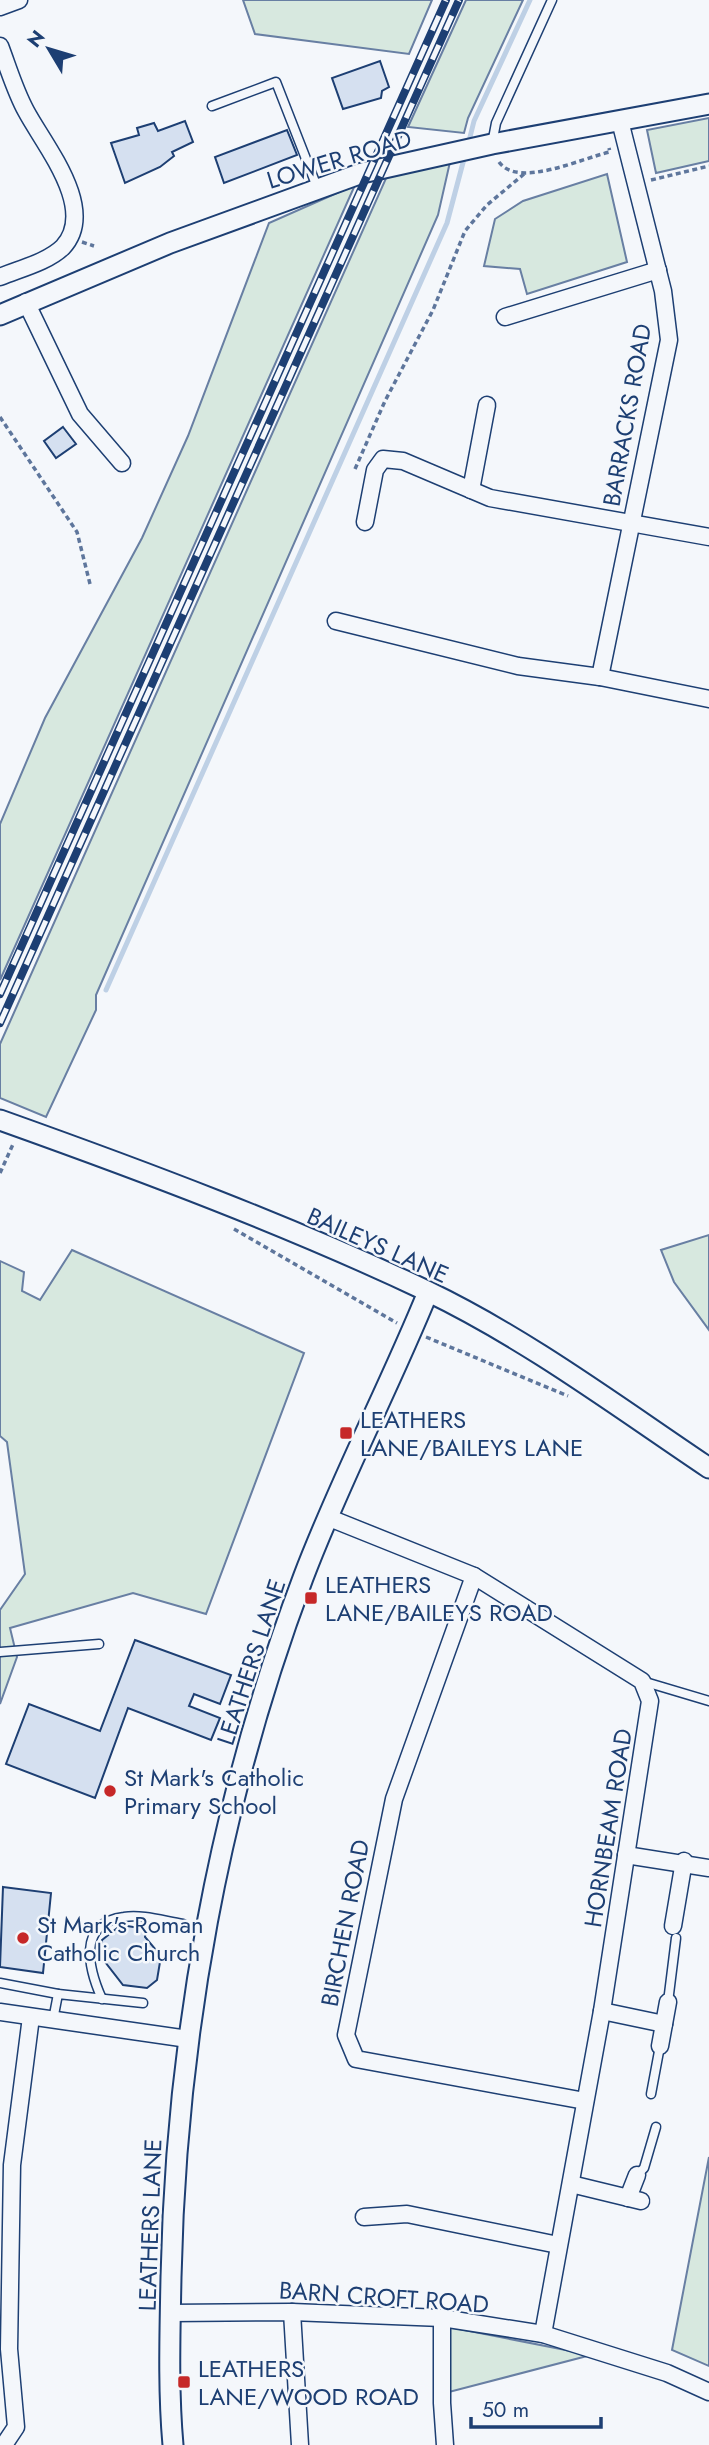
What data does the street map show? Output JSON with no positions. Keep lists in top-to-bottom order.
{
  "streets": {
    "street": [
      "LOWER ROAD",
      "BARRACKS ROAD",
      "BAILEYS LANE",
      "LEATHERS LANE",
      "HORNBEAM ROAD",
      "BIRCHEN ROAD",
      "BARN CROFT ROAD"
    ]
  },
  "crossings": [
    ["LOWER ROAD", "BARRACKS ROAD"],
    ["BAILEYS LANE", "LEATHERS LANE"],
    ["LEATHERS LANE", "BARN CROFT ROAD"],
    ["HORNBEAM ROAD", "BIRCHEN ROAD"],
    ["HORNBEAM ROAD", "BARN CROFT ROAD"]
  ],
  "places": {
    "transit": ["LEATHERS LANE/BAILEYS LANE", "LEATHERS LANE/BAILEYS ROAD", "LEATHERS LANE/WOOD ROAD"],
    "other": ["St Mark's Catholic Primary School", "St Mark's Roman Catholic Church"]
  },
  "scale_bar": "50 m",
  "north": "top left"
}
